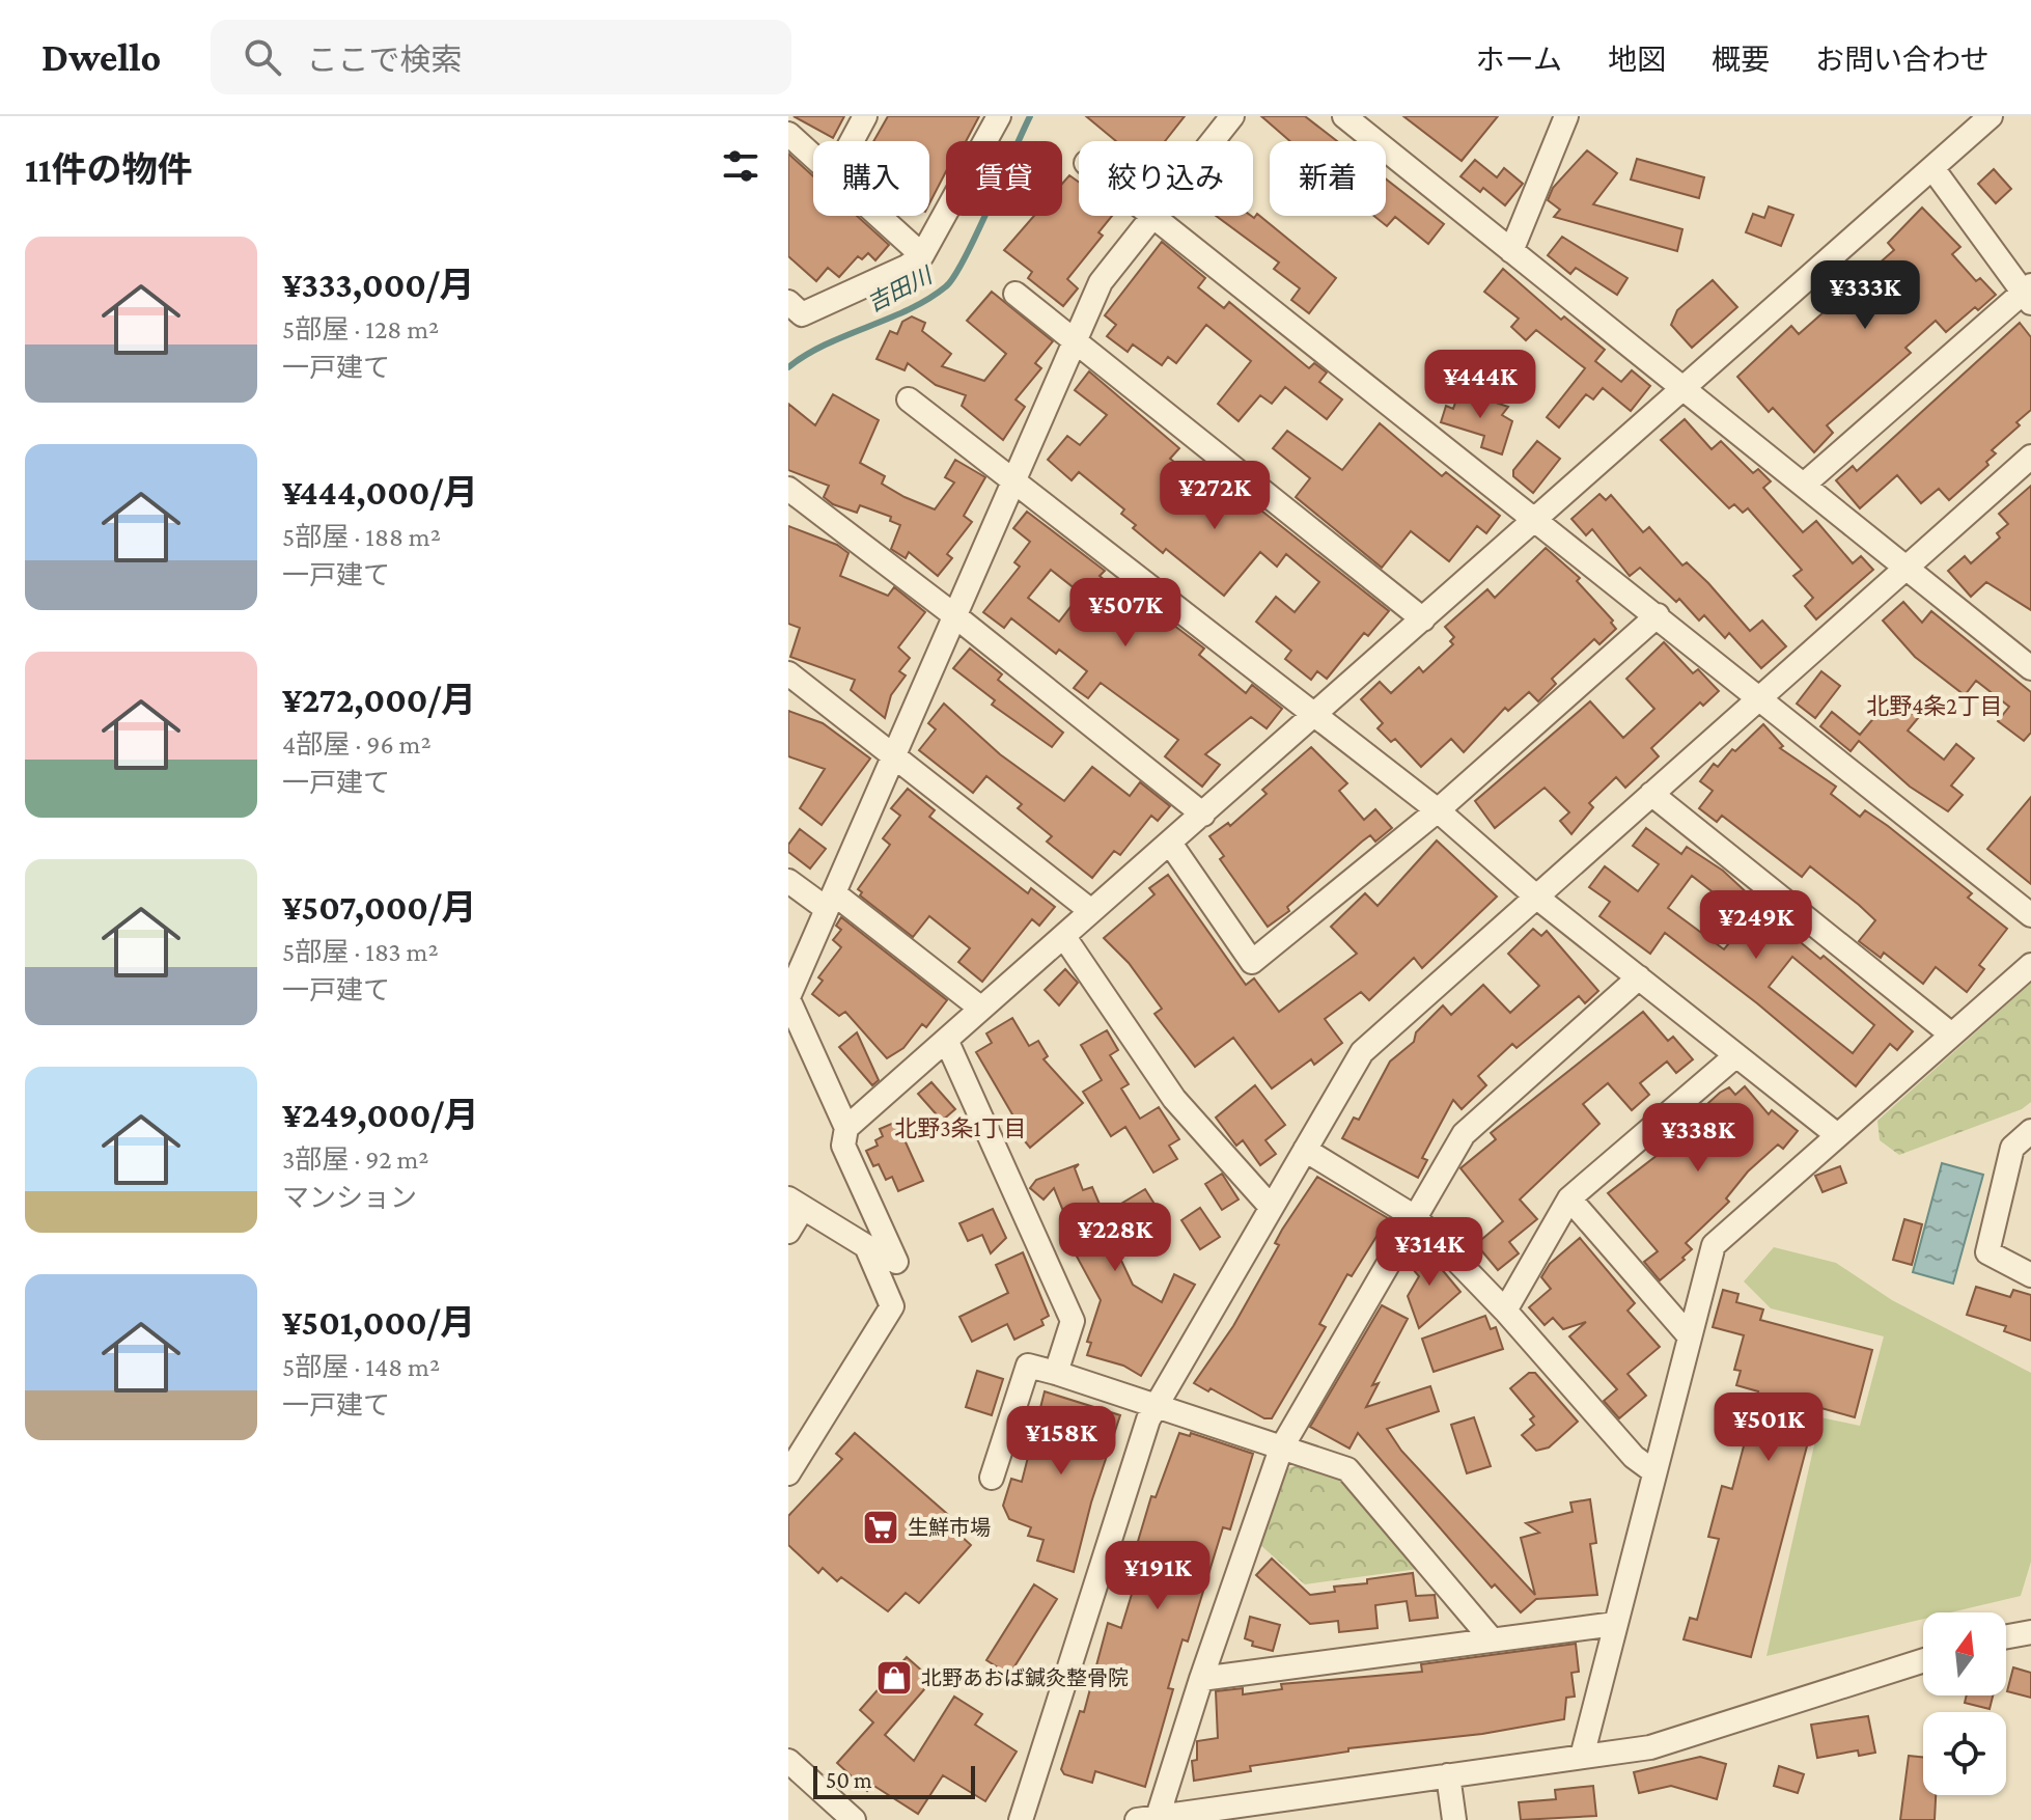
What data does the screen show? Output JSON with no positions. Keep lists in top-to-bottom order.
{
  "districts": ["北野4条2丁目", "北野3条1丁目"],
  "water": ["吉田川"],
  "places": {
    "supermarket": ["生鮮市場"],
    "shop": ["北野あおば鍼灸整骨院"]
  },
  "scale_bar": "50 m",
  "north": "top",
  "page": {
    "header": "Dwello",
    "search": "ここで検索",
    "nav": [
      "ホーム",
      "地図",
      "概要",
      "お問い合わせ"
    ],
    "heading": "11件の物件",
    "chip": [
      "購入",
      "賃貸",
      "絞り込み",
      "新着"
    ],
    "list": [
      {
        "name": "¥333,000/月",
        "note": "5部屋 · 128 m² · 一戸建て"
      },
      {
        "name": "¥444,000/月",
        "note": "5部屋 · 188 m² · 一戸建て"
      },
      {
        "name": "¥272,000/月",
        "note": "4部屋 · 96 m² · 一戸建て"
      },
      {
        "name": "¥507,000/月",
        "note": "5部屋 · 183 m² · 一戸建て"
      },
      {
        "name": "¥249,000/月",
        "note": "3部屋 · 92 m² · マンション"
      },
      {
        "name": "¥501,000/月",
        "note": "5部屋 · 148 m² · 一戸建て"
      }
    ],
    "price": [
      "¥333K",
      "¥444K",
      "¥272K",
      "¥507K",
      "¥249K",
      "¥338K",
      "¥228K",
      "¥314K",
      "¥501K",
      "¥158K",
      "¥191K"
    ],
    "scale": "50 m"
  }
}
